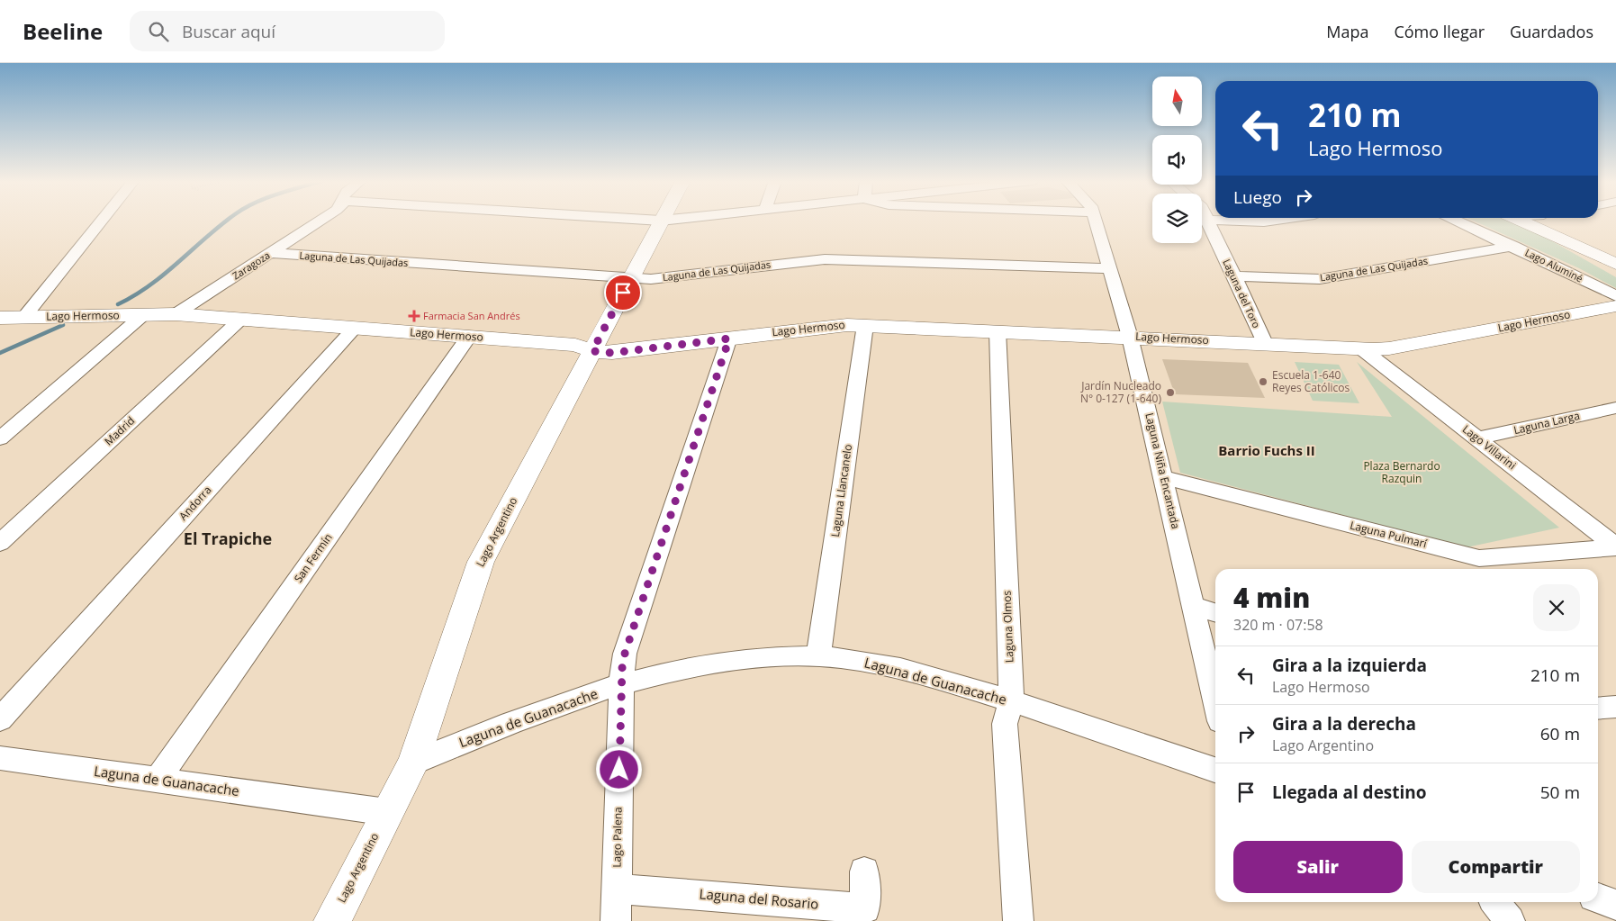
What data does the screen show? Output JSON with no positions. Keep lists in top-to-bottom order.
{
  "streets": {
    "street": [
      "Laguna de Las Quijadas",
      "Zaragoza",
      "Lago Aluminé",
      "Laguna del Toro",
      "Lago Hermoso",
      "Laguna Larga",
      "Madrid",
      "Lago Villarini",
      "Laguna Niña Encantada",
      "Laguna Llancanelo",
      "Andorra",
      "Lago Argentino",
      "Laguna Pulmarí",
      "San Fermín",
      "Laguna Olmos",
      "Laguna de Guanacache",
      "Lago Palena",
      "Laguna del Rosario"
    ]
  },
  "crossings": [
    ["Laguna de Las Quijadas", "Zaragoza"],
    ["Laguna de Las Quijadas", "Lago Aluminé"],
    ["Laguna de Las Quijadas", "Laguna del Toro"],
    ["Laguna de Las Quijadas", "Laguna Niña Encantada"],
    ["Laguna de Las Quijadas", "Lago Argentino"],
    ["Zaragoza", "Lago Hermoso"],
    ["Laguna del Toro", "Lago Hermoso"],
    ["Lago Hermoso", "Madrid"],
    ["Lago Hermoso", "Lago Villarini"],
    ["Lago Hermoso", "Laguna Niña Encantada"],
    ["Lago Hermoso", "Laguna Llancanelo"],
    ["Lago Hermoso", "Andorra"],
    ["Lago Hermoso", "Lago Argentino"],
    ["Lago Hermoso", "San Fermín"],
    ["Lago Hermoso", "Laguna Olmos"],
    ["Lago Hermoso", "Lago Palena"],
    ["Laguna Larga", "Lago Villarini"],
    ["Lago Villarini", "Laguna Pulmarí"],
    ["Laguna Niña Encantada", "Laguna Pulmarí"],
    ["Laguna Llancanelo", "Laguna de Guanacache"],
    ["Lago Argentino", "Laguna de Guanacache"],
    ["San Fermín", "Laguna de Guanacache"],
    ["Laguna Olmos", "Laguna de Guanacache"],
    ["Laguna de Guanacache", "Lago Palena"],
    ["Lago Palena", "Laguna del Rosario"]
  ],
  "districts": ["Barrio Fuchs II", "El Trapiche"],
  "parks": ["Plaza Bernardo Razquin"],
  "places": {
    "health": ["Farmacia San Andrés"],
    "other": ["Escuela 1-640 Reyes Católicos", "Jardín Nucleado N° 0-127 (1-640)"]
  },
  "north": "top",
  "page": {
    "header": "Beeline",
    "search": "Buscar aquí",
    "nav": ["Mapa", "Cómo llegar", "Guardados"],
    "turn": ["210 m", "Lago Hermoso"],
    "then": "Luego",
    "heading": ["4 min", "320 m · 07:58"],
    "list": [
      {
        "name": "Gira a la izquierda",
        "note": "Lago Hermoso",
        "value": "210 m"
      },
      {
        "name": "Gira a la derecha",
        "note": "Lago Argentino",
        "value": "60 m"
      },
      {
        "name": "Llegada al destino",
        "value": "50 m"
      }
    ],
    "buttons": ["Salir", "Compartir"]
  }
}
